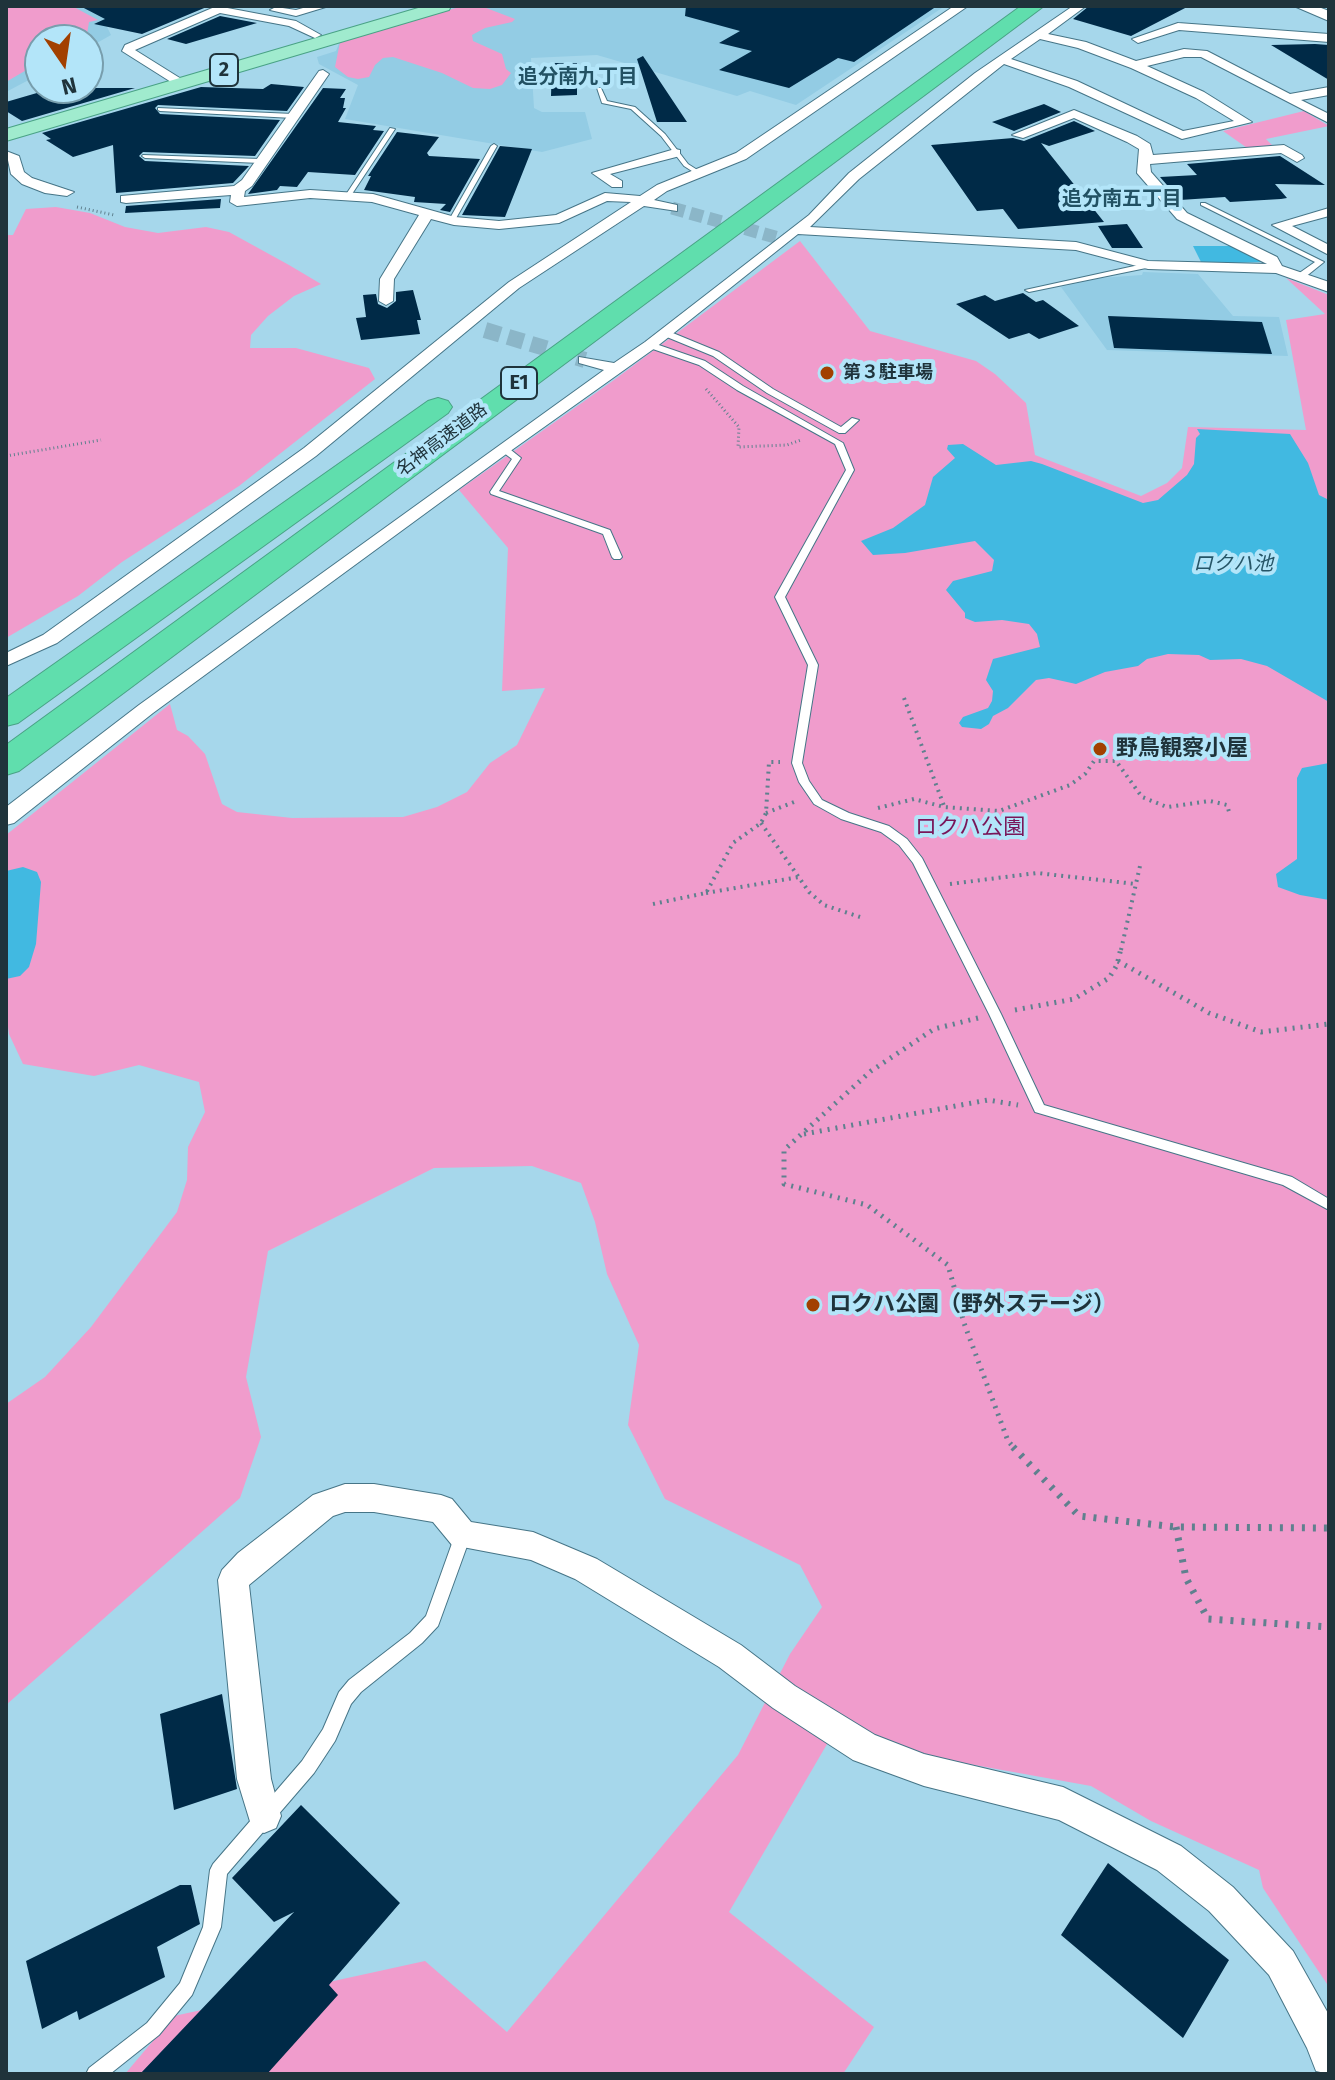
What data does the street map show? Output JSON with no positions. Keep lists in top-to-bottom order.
{
  "streets": {
    "highway": ["E1", "名神高速道路"],
    "main road": ["2"]
  },
  "districts": ["追分南九丁目", "追分南五丁目"],
  "water": ["ロクハ池"],
  "parks": ["ロクハ公園"],
  "places": ["第３駐車場", "野鳥観察小屋", "ロクハ公園（野外ステージ）"],
  "north": "bottom"
}
